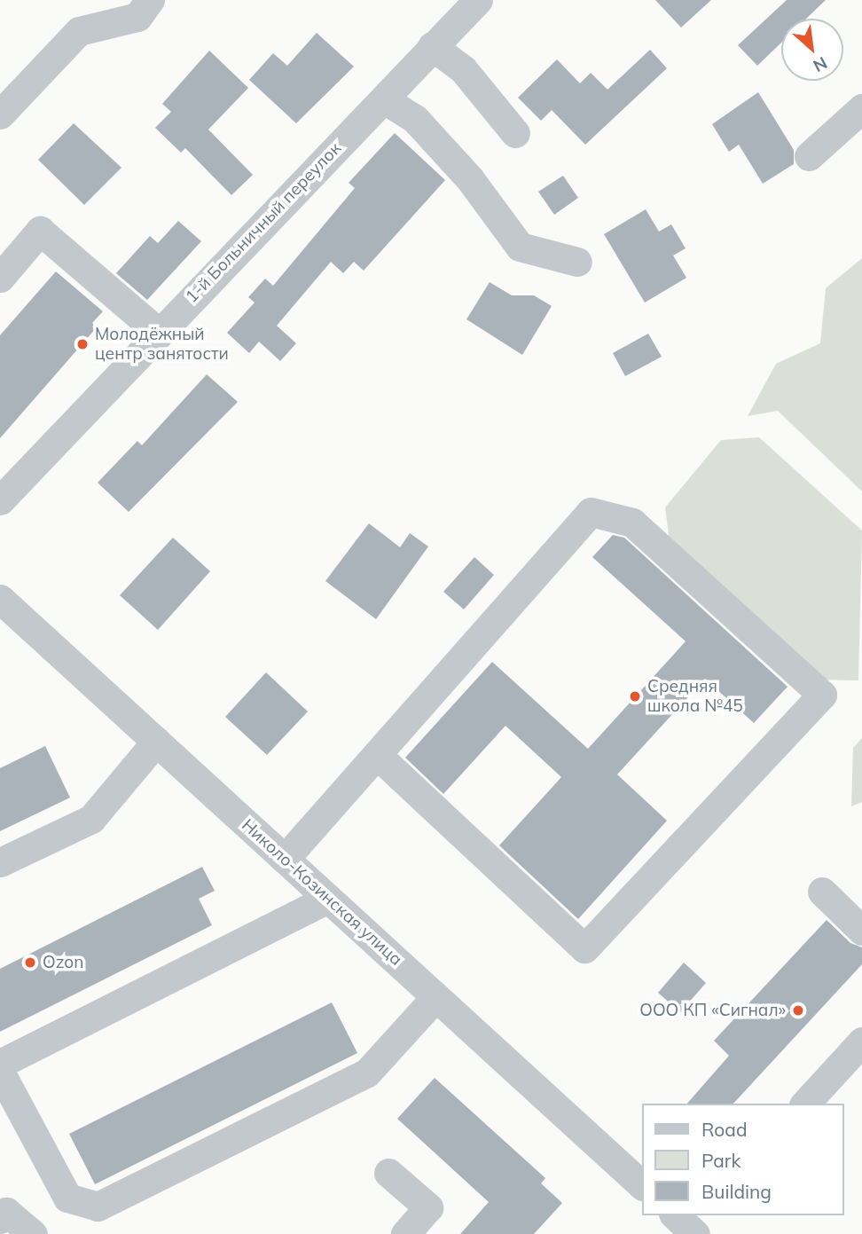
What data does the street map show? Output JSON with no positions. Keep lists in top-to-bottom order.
{
  "streets": {
    "street": ["1-й Больничный переулок", "Николо-Козинская улица"]
  },
  "places": [
    "Молодёжный центр занятости",
    "Средняя школа №45",
    "Ozon",
    "ООО КП «Сигнал»"
  ],
  "legend": ["Road", "Park", "Building"],
  "north": "bottom right"
}
